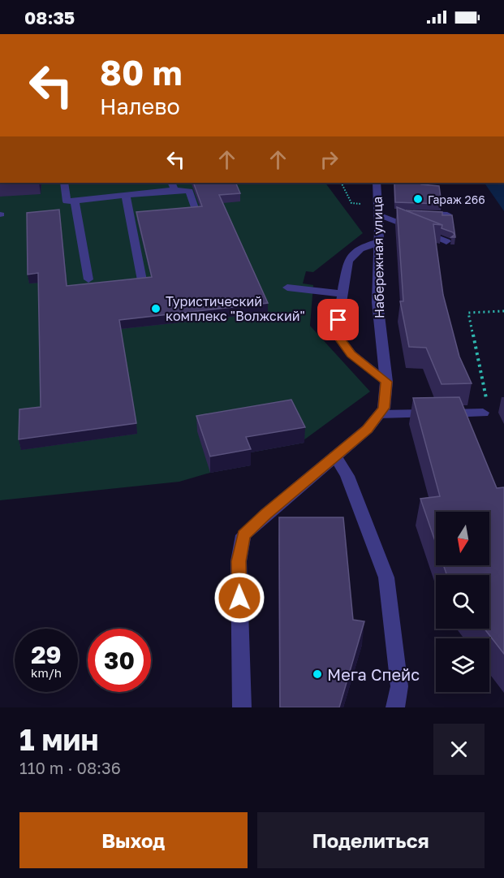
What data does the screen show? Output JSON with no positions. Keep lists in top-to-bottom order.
{
  "streets": {
    "street": ["Набережная улица"]
  },
  "places": ["Гараж 266", "Туристический комплекс \"Волжский\"", "Мега Спейс"],
  "north": "bottom",
  "page": {
    "status": "08:35",
    "turn": ["80 m", "Налево"],
    "speed": "29 km/h",
    "limit": "30",
    "heading": ["1 мин", "110 m · 08:36"],
    "buttons": ["Выход", "Поделиться"]
  }
}
